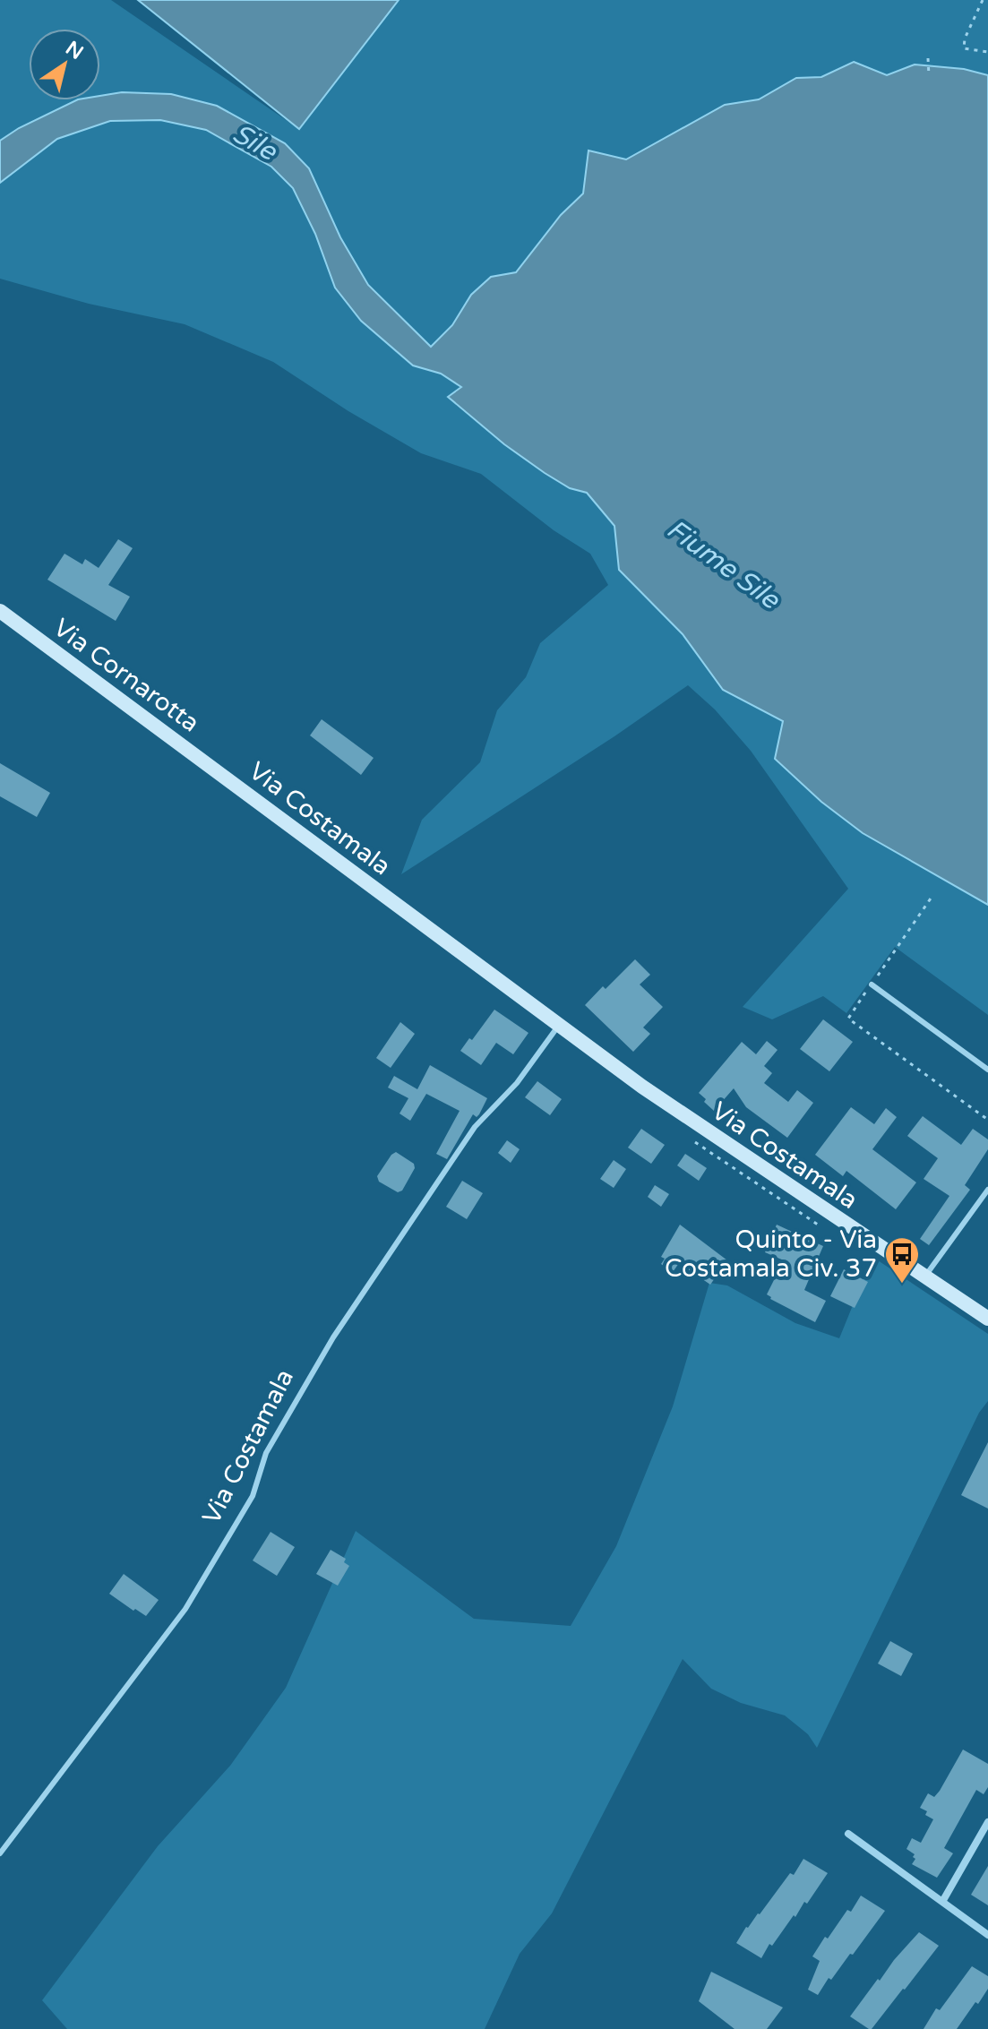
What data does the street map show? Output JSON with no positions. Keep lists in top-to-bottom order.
{
  "streets": {
    "main road": ["Via Cornarotta", "Via Costamala"]
  },
  "crossings": [
    ["Via Cornarotta", "Via Costamala"]
  ],
  "water": ["Sile", "Fiume Sile"],
  "places": {
    "bus stop": ["Quinto - Via Costamala Civ. 37"]
  },
  "north": "top right"
}
